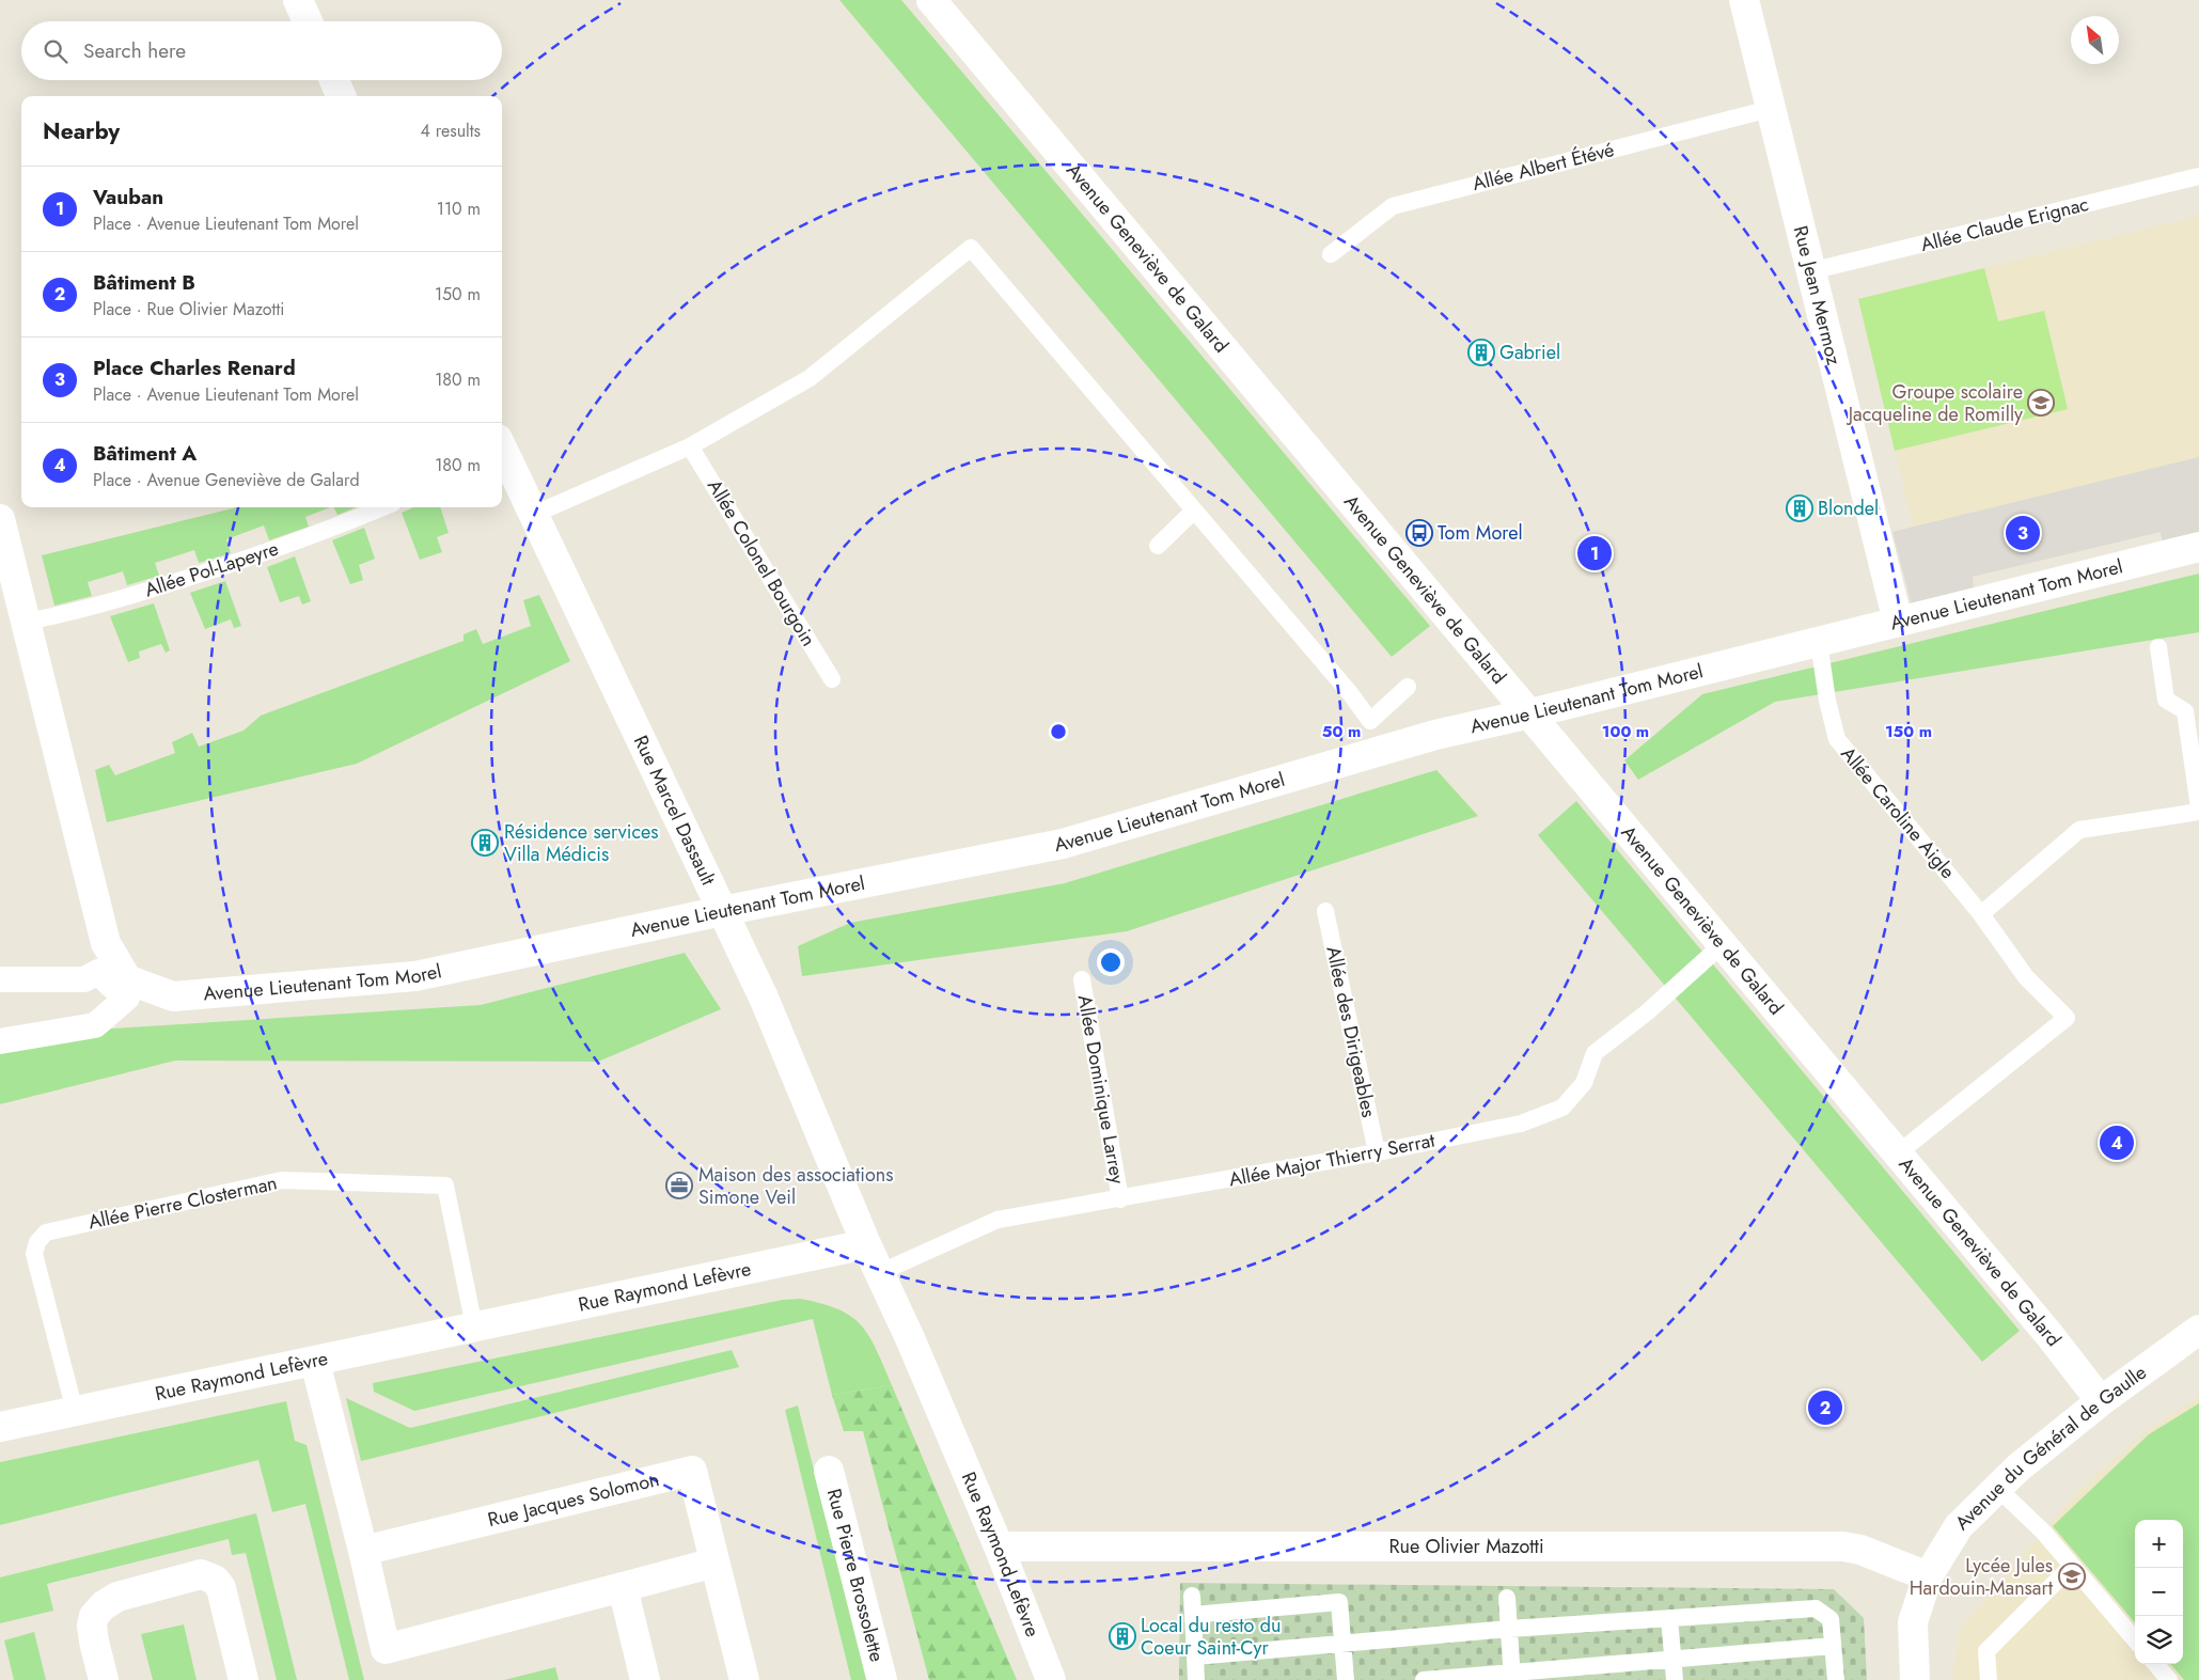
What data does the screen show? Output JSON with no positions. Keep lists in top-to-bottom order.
{
  "streets": {
    "street": [
      "Avenue Geneviève de Galard",
      "Rue Jean Mermoz",
      "Avenue Lieutenant Tom Morel",
      "Rue Marcel Dassault",
      "Rue Raymond Lefèvre",
      "Avenue du Général de Gaulle",
      "Rue Jacques Solomon",
      "Rue Olivier Mazotti",
      "Rue Pierre Brossolette"
    ],
    "lane": [
      "Allée Albert Étévé",
      "Allée Claude Erignac",
      "Allée Colonel Bourgoin",
      "Allée Pol-Lapeyre",
      "Allée Caroline Aigle",
      "Allée des Dirigeables",
      "Allée Dominique Larrey",
      "Allée Major Thierry Serrat",
      "Allée Pierre Closterman"
    ]
  },
  "crossings": [
    ["Allée Albert Étévé", "Rue Jean Mermoz"],
    ["Allée Claude Erignac", "Rue Jean Mermoz"],
    ["Avenue Geneviève de Galard", "Avenue Lieutenant Tom Morel"],
    ["Avenue Geneviève de Galard", "Allée Caroline Aigle"],
    ["Avenue Geneviève de Galard", "Allée Major Thierry Serrat"],
    ["Avenue Geneviève de Galard", "Avenue du Général de Gaulle"],
    ["Rue Jean Mermoz", "Avenue Lieutenant Tom Morel"],
    ["Allée Pol-Lapeyre", "Avenue Lieutenant Tom Morel"],
    ["Avenue Lieutenant Tom Morel", "Rue Marcel Dassault"],
    ["Avenue Lieutenant Tom Morel", "Allée Caroline Aigle"],
    ["Rue Marcel Dassault", "Rue Raymond Lefèvre"],
    ["Allée des Dirigeables", "Allée Major Thierry Serrat"],
    ["Allée Dominique Larrey", "Allée Major Thierry Serrat"],
    ["Allée Major Thierry Serrat", "Rue Raymond Lefèvre"],
    ["Allée Pierre Closterman", "Rue Raymond Lefèvre"],
    ["Rue Raymond Lefèvre", "Rue Olivier Mazotti"],
    ["Avenue du Général de Gaulle", "Rue Olivier Mazotti"]
  ],
  "places": {
    "building": [
      "Gabriel",
      "Blondel",
      "Résidence services Villa Médicis",
      "Local du resto du Coeur Saint-Cyr"
    ],
    "school or university": ["Groupe scolaire Jacqueline de Romilly", "Lycée Jules Hardouin-Mansart"],
    "bus stop": ["Tom Morel"],
    "office": ["Maison des associations Simone Veil"]
  },
  "north": "top left",
  "page": {
    "search": "Search here",
    "heading": ["Nearby", "4 results"],
    "list": [
      {
        "mark": "1",
        "name": "Vauban",
        "note": "Place · Avenue Lieutenant Tom Morel",
        "value": "110 m"
      },
      {
        "mark": "2",
        "name": "Bâtiment B",
        "note": "Place · Rue Olivier Mazotti",
        "value": "150 m"
      },
      {
        "mark": "3",
        "name": "Place Charles Renard",
        "note": "Place · Avenue Lieutenant Tom Morel",
        "value": "180 m"
      },
      {
        "mark": "4",
        "name": "Bâtiment A",
        "note": "Place · Avenue Geneviève de Galard",
        "value": "180 m"
      }
    ],
    "pins": [
      "3",
      "1",
      "4",
      "2"
    ],
    "map_buttons": ["+", "−"]
  },
  "rings": ["50 m", "100 m", "150 m"]
}
